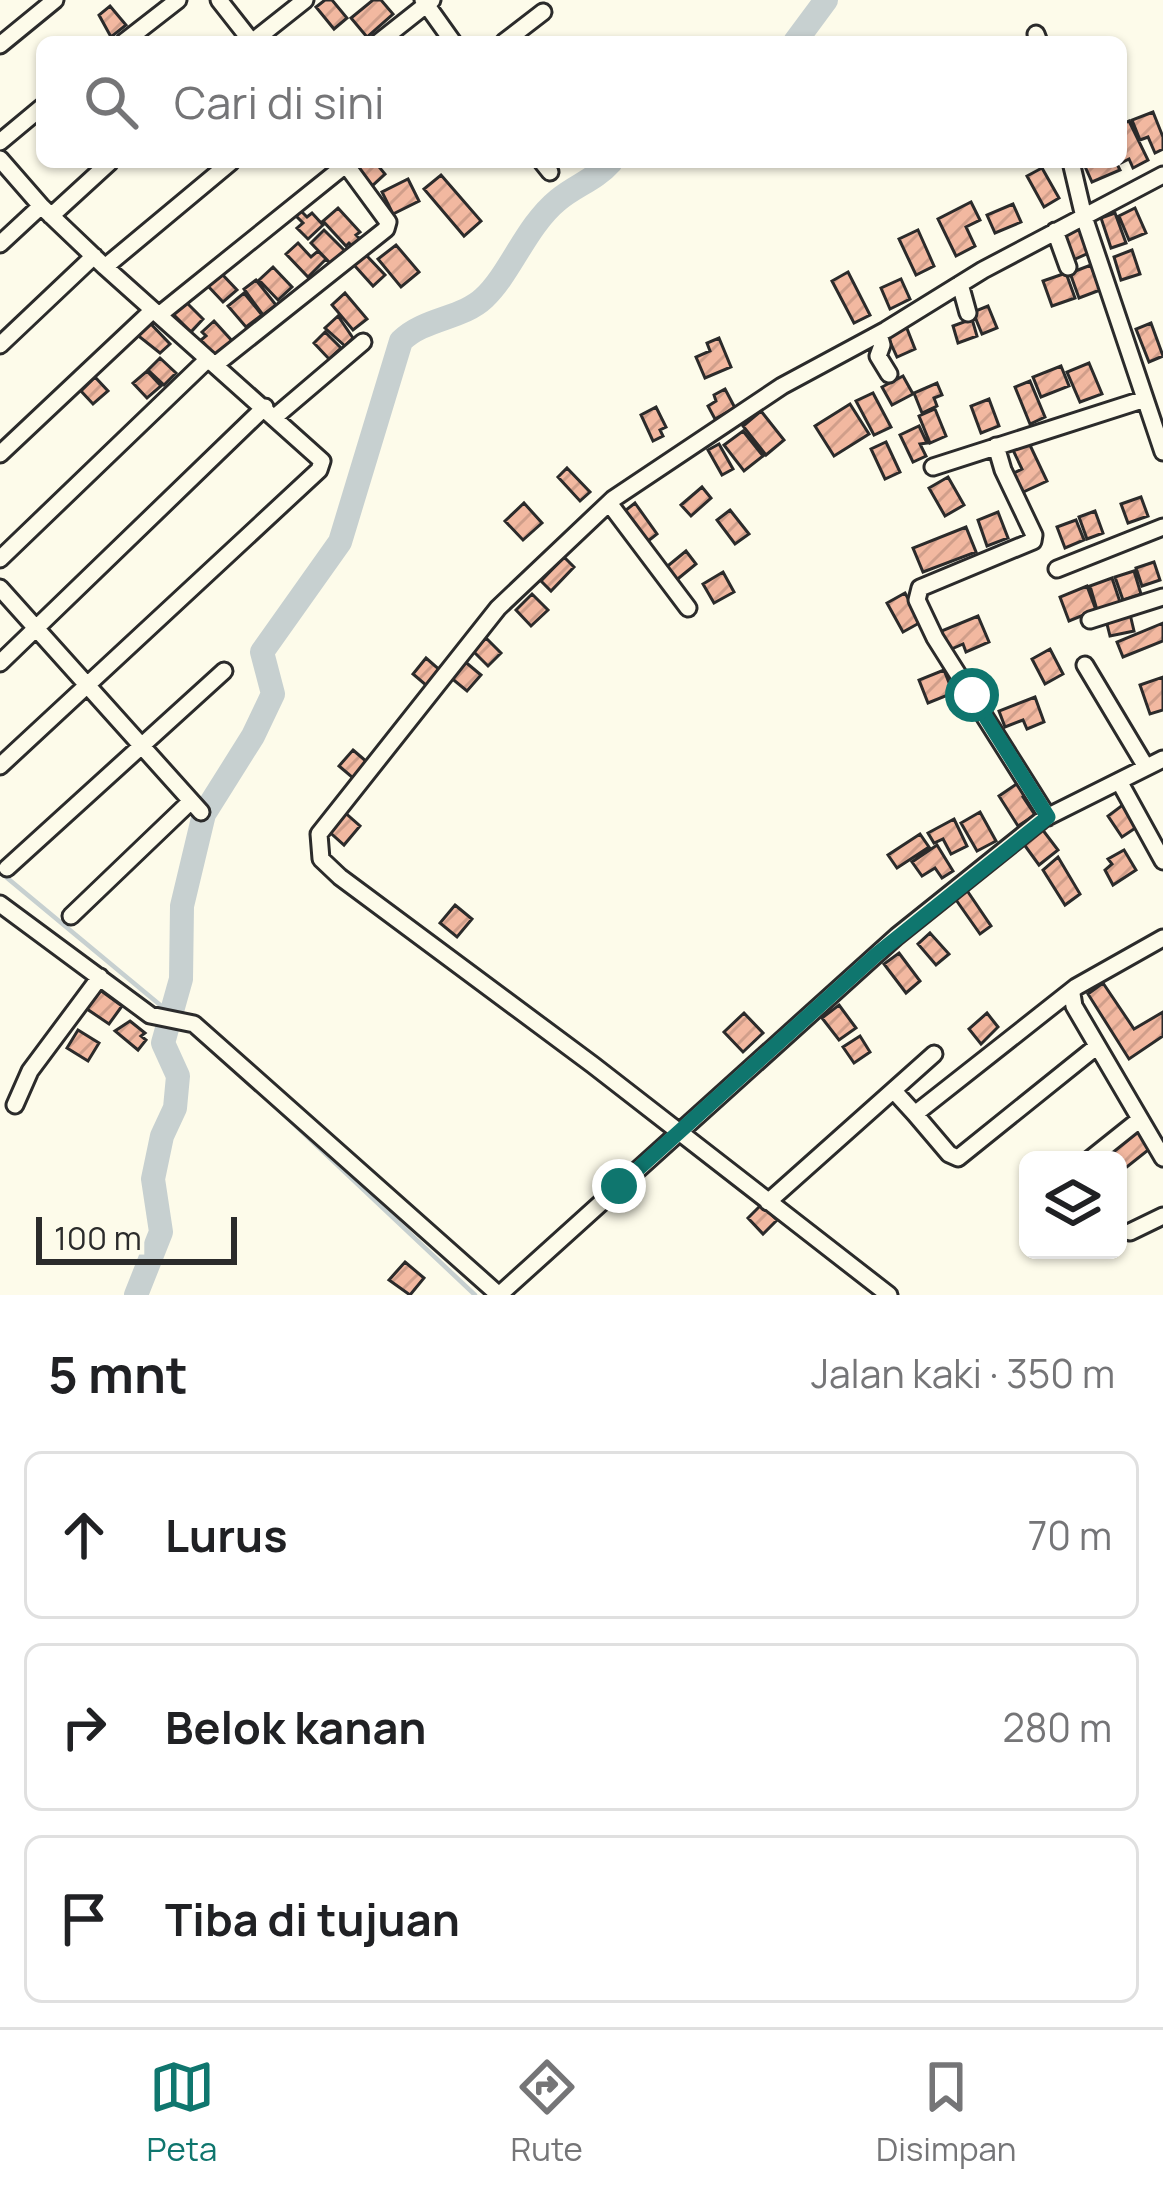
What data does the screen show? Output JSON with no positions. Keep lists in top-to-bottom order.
{
  "scale_bar": "100 m",
  "page": {
    "search": "Cari di sini",
    "scale": "100 m",
    "heading": ["5 mnt", "Jalan kaki · 350 m"],
    "list": [
      ["Lurus", "70 m"],
      ["Belok kanan", "280 m"],
      "Tiba di tujuan"
    ],
    "nav": ["Peta", "Rute", "Disimpan"]
  }
}
